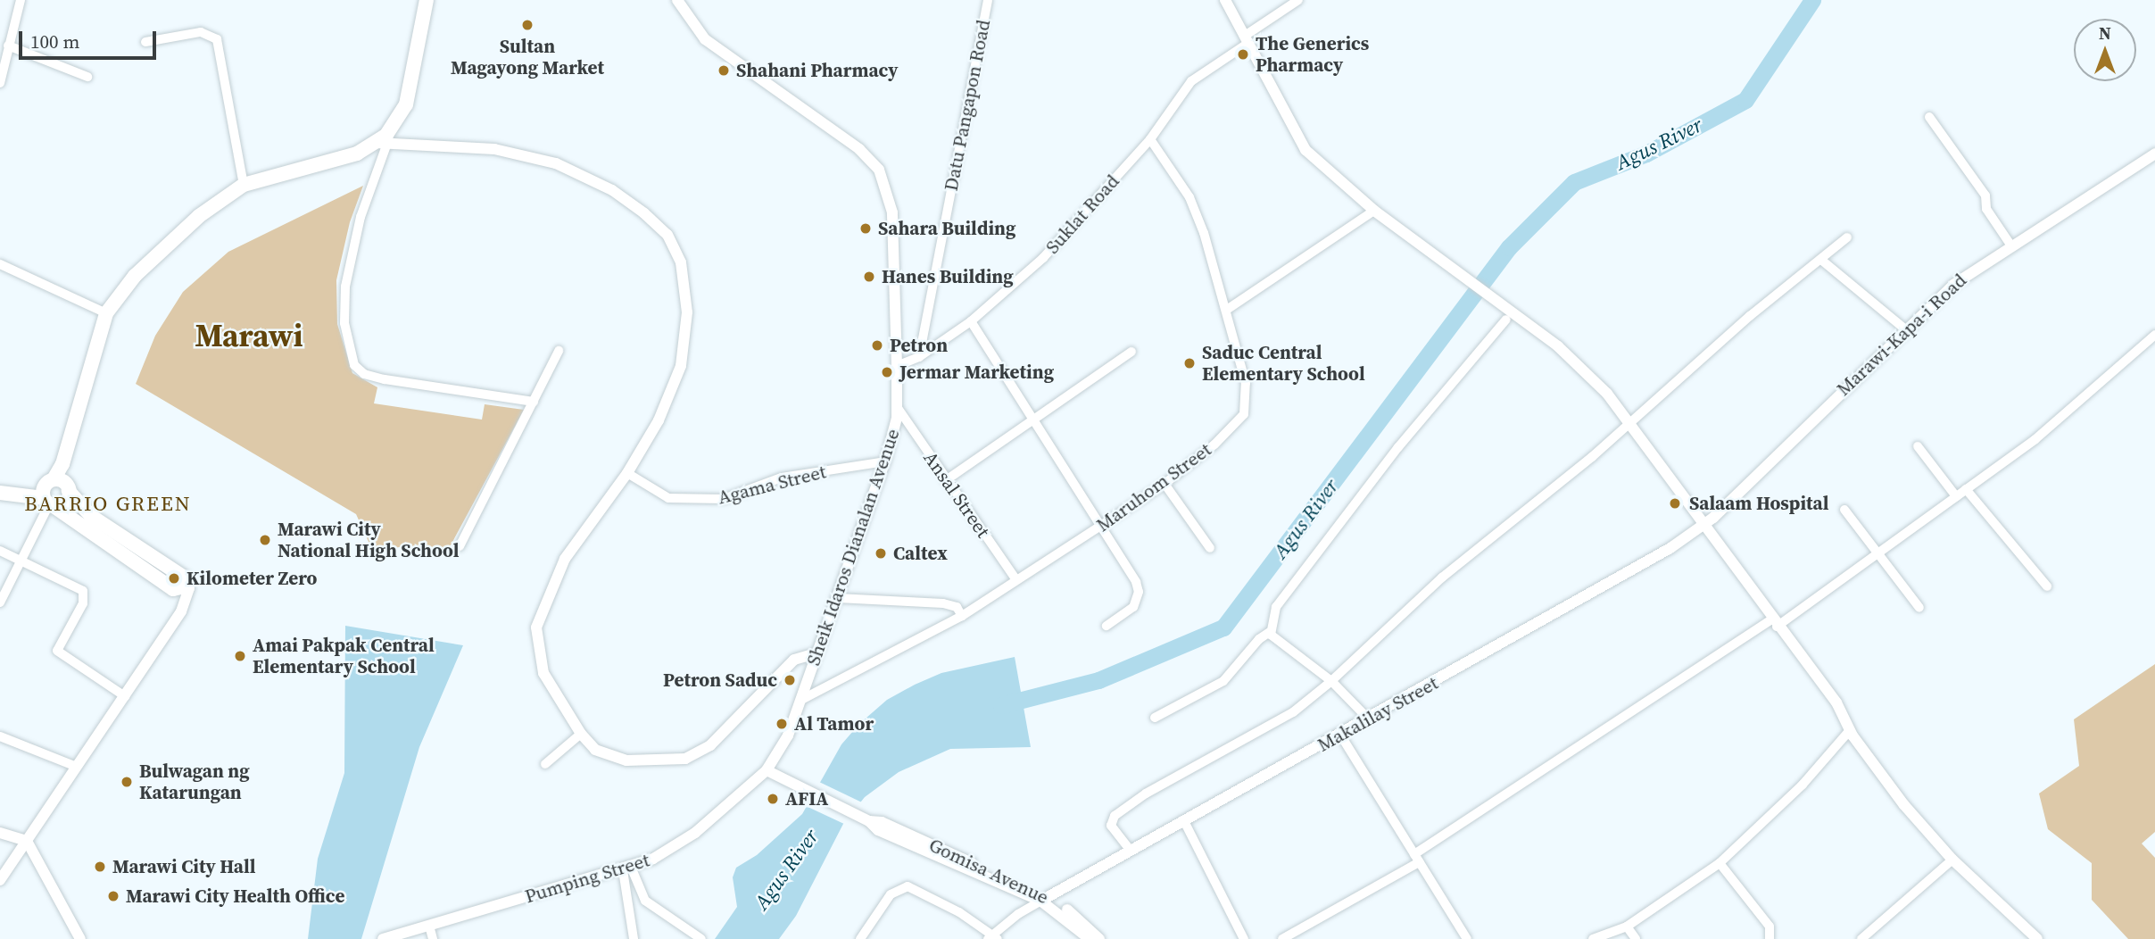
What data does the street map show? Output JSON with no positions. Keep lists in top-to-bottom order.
{
  "streets": {
    "main road": [
      "Marawi-Kapa-i Road",
      "Sheik Idaros Dianalan Avenue",
      "Makalilay Street",
      "Gomisa Avenue",
      "Pumping Street"
    ],
    "street": [
      "Datu Pangapon Road",
      "Suklat Road",
      "Agama Street",
      "Maruhom Street",
      "Ansal Street"
    ]
  },
  "crossings": [
    ["Datu Pangapon Road", "Suklat Road"],
    ["Suklat Road", "Maruhom Street"],
    ["Suklat Road", "Sheik Idaros Dianalan Avenue"],
    ["Marawi-Kapa-i Road", "Makalilay Street"],
    ["Agama Street", "Sheik Idaros Dianalan Avenue"],
    ["Maruhom Street", "Ansal Street"],
    ["Maruhom Street", "Sheik Idaros Dianalan Avenue"],
    ["Ansal Street", "Sheik Idaros Dianalan Avenue"],
    ["Sheik Idaros Dianalan Avenue", "Gomisa Avenue"],
    ["Sheik Idaros Dianalan Avenue", "Pumping Street"],
    ["Makalilay Street", "Gomisa Avenue"],
    ["Gomisa Avenue", "Pumping Street"]
  ],
  "districts": ["Marawi", "BARRIO GREEN"],
  "water": ["Agus River"],
  "places": [
    "Sultan Magayong Market",
    "The Generics Pharmacy",
    "Shahani Pharmacy",
    "Sahara Building",
    "Hanes Building",
    "Petron",
    "Saduc Central Elementary School",
    "Jermar Marketing",
    "Salaam Hospital",
    "Marawi City National High School",
    "Caltex",
    "Kilometer Zero",
    "Amai Pakpak Central Elementary School",
    "Petron Saduc",
    "Al Tamor",
    "Bulwagan ng Katarungan",
    "AFIA",
    "Marawi City Hall",
    "Marawi City Health Office"
  ],
  "scale_bar": "100 m",
  "north": "top"
}
